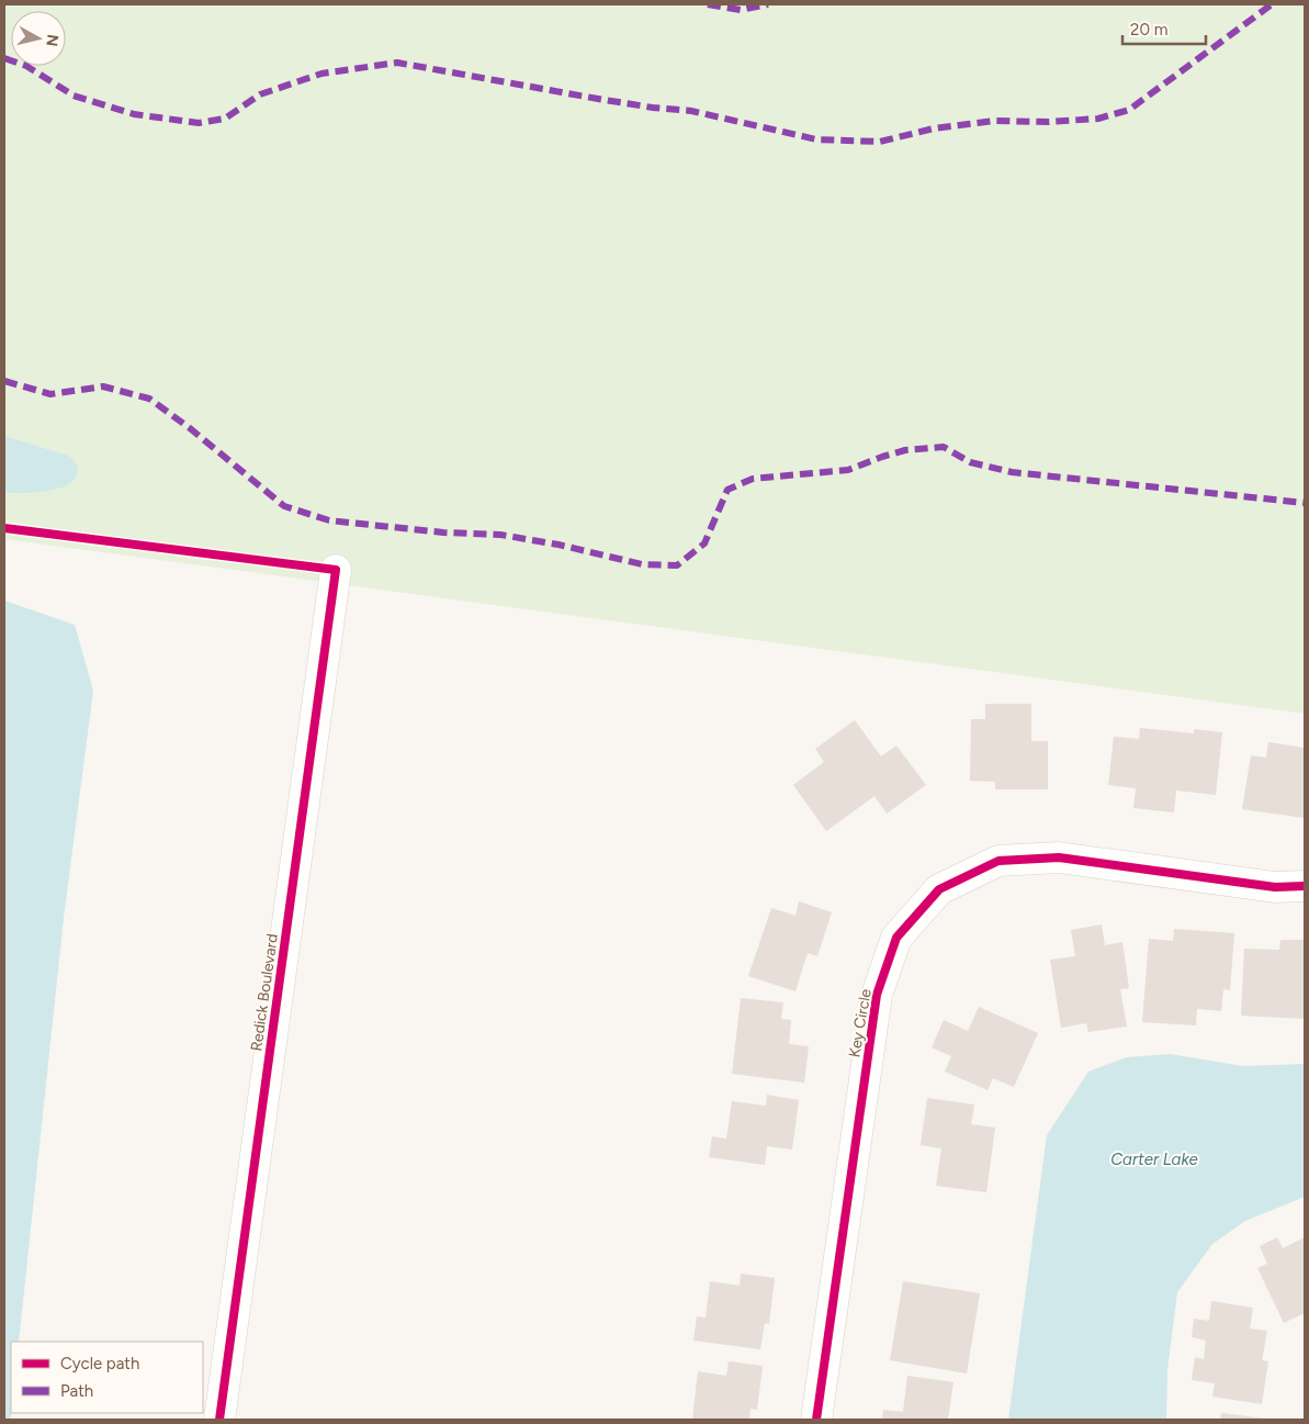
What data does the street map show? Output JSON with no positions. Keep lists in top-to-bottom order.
{
  "streets": {
    "street": ["Redick Boulevard", "Key Circle"]
  },
  "water": ["Carter Lake"],
  "legend": ["Cycle path", "Path"],
  "scale_bar": "20 m",
  "north": "right"
}
